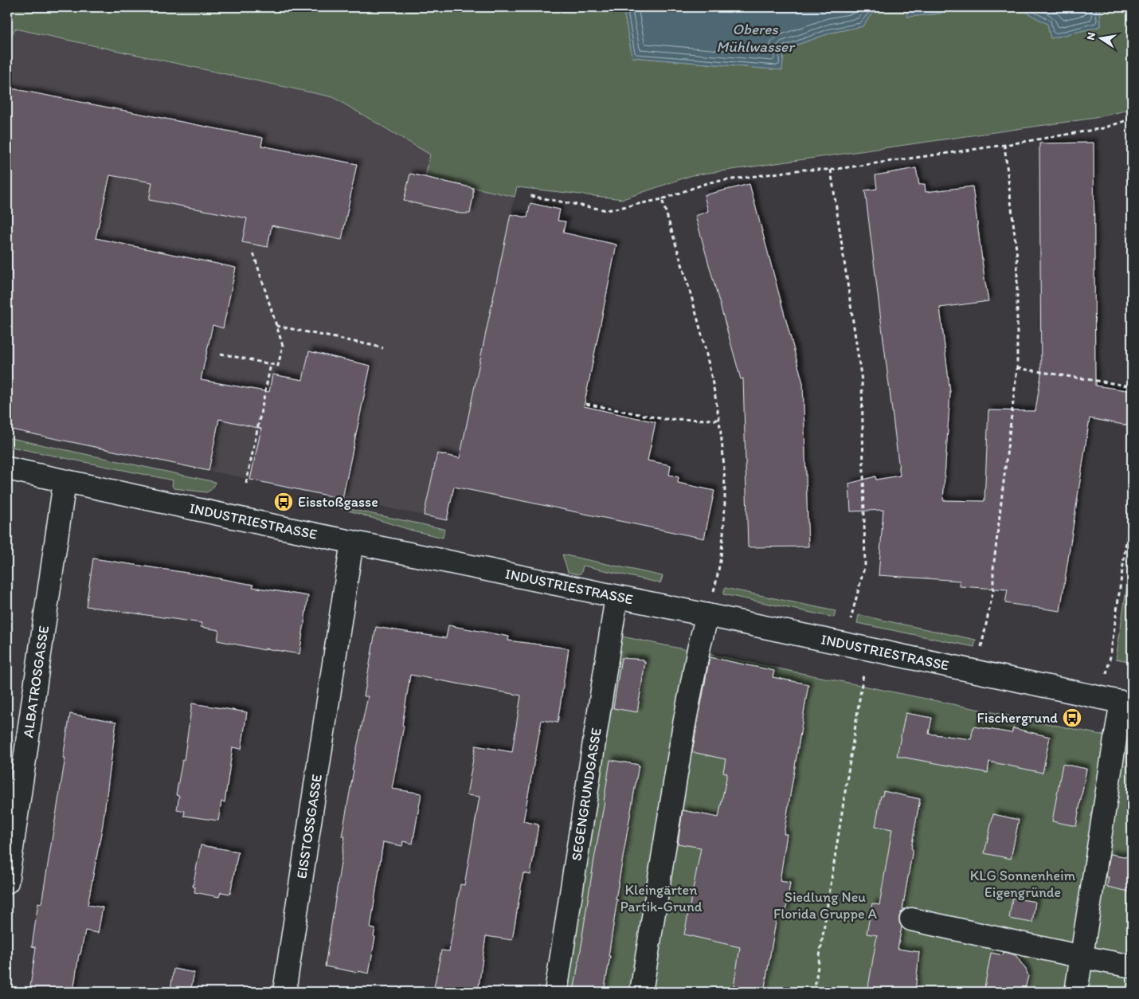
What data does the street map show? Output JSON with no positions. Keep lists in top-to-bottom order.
{
  "streets": {
    "street": [
      "INDUSTRIESTRASSE",
      "ALBATROSGASSE",
      "SEGENGRUNDGASSE",
      "EISSTOSSGASSE"
    ]
  },
  "crossings": [
    ["INDUSTRIESTRASSE", "ALBATROSGASSE"],
    ["INDUSTRIESTRASSE", "SEGENGRUNDGASSE"],
    ["INDUSTRIESTRASSE", "EISSTOSSGASSE"]
  ],
  "water": ["Oberes Mühlwasser"],
  "parks": ["KLG Sonnenheim Eigengründe", "Kleingärten Partik-Grund", "Siedlung Neu Florida Gruppe A"],
  "places": {
    "bus stop": ["Eisstoßgasse", "Fischergrund"]
  },
  "north": "left"
}
